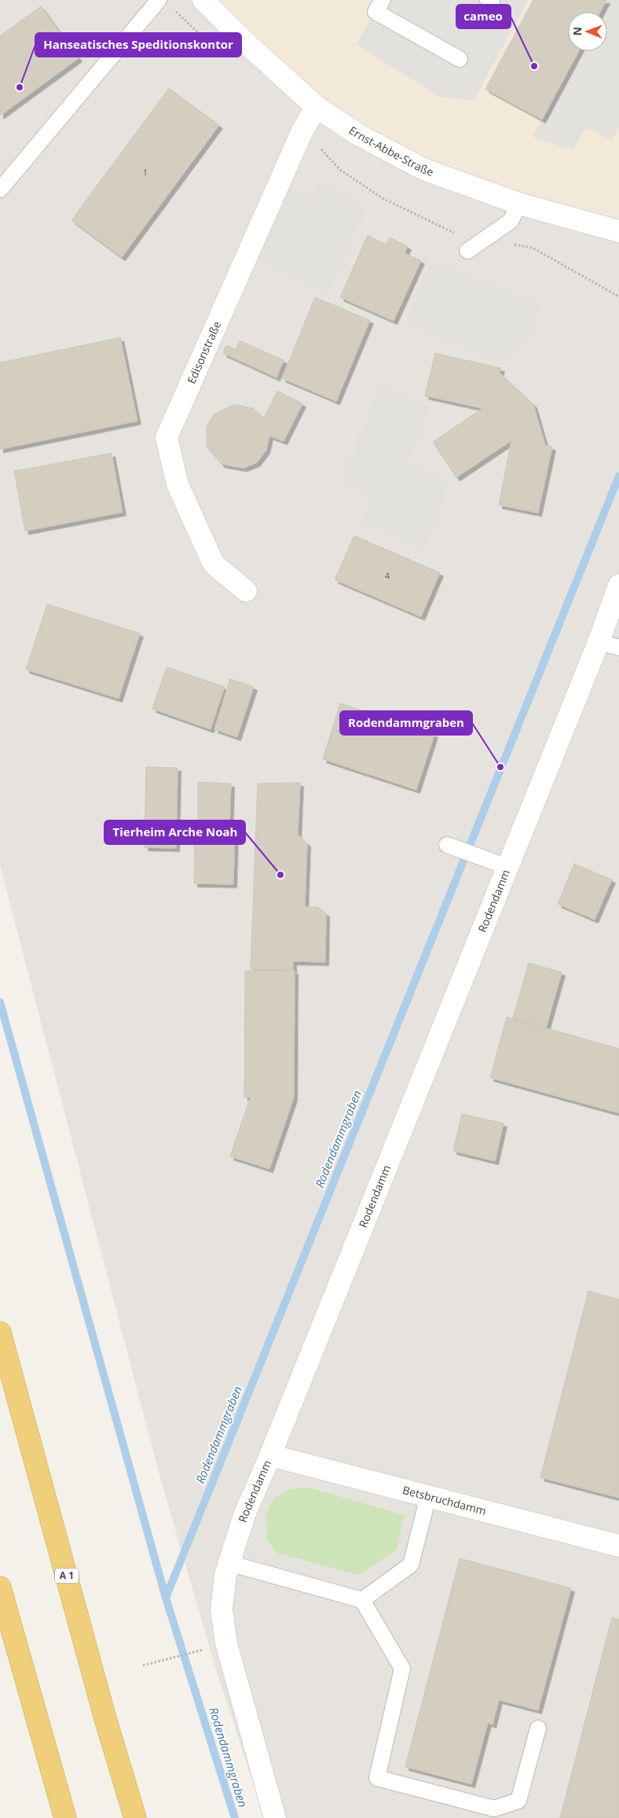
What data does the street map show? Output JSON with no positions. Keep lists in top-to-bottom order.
{
  "streets": {
    "highway": ["A 1"],
    "street": [
      "Ernst-Abbe-Straße",
      "Edisonstraße",
      "Rodendamm",
      "Betsbruchdamm"
    ]
  },
  "crossings": [
    ["Ernst-Abbe-Straße", "Edisonstraße"],
    ["Rodendamm", "Betsbruchdamm"]
  ],
  "water": ["Rodendammgraben"],
  "places": [
    "cameo",
    "Hanseatisches Speditionskontor",
    "Rodendammgraben",
    "Tierheim Arche Noah"
  ],
  "house_numbers": ["1", "4"],
  "north": "left"
}
